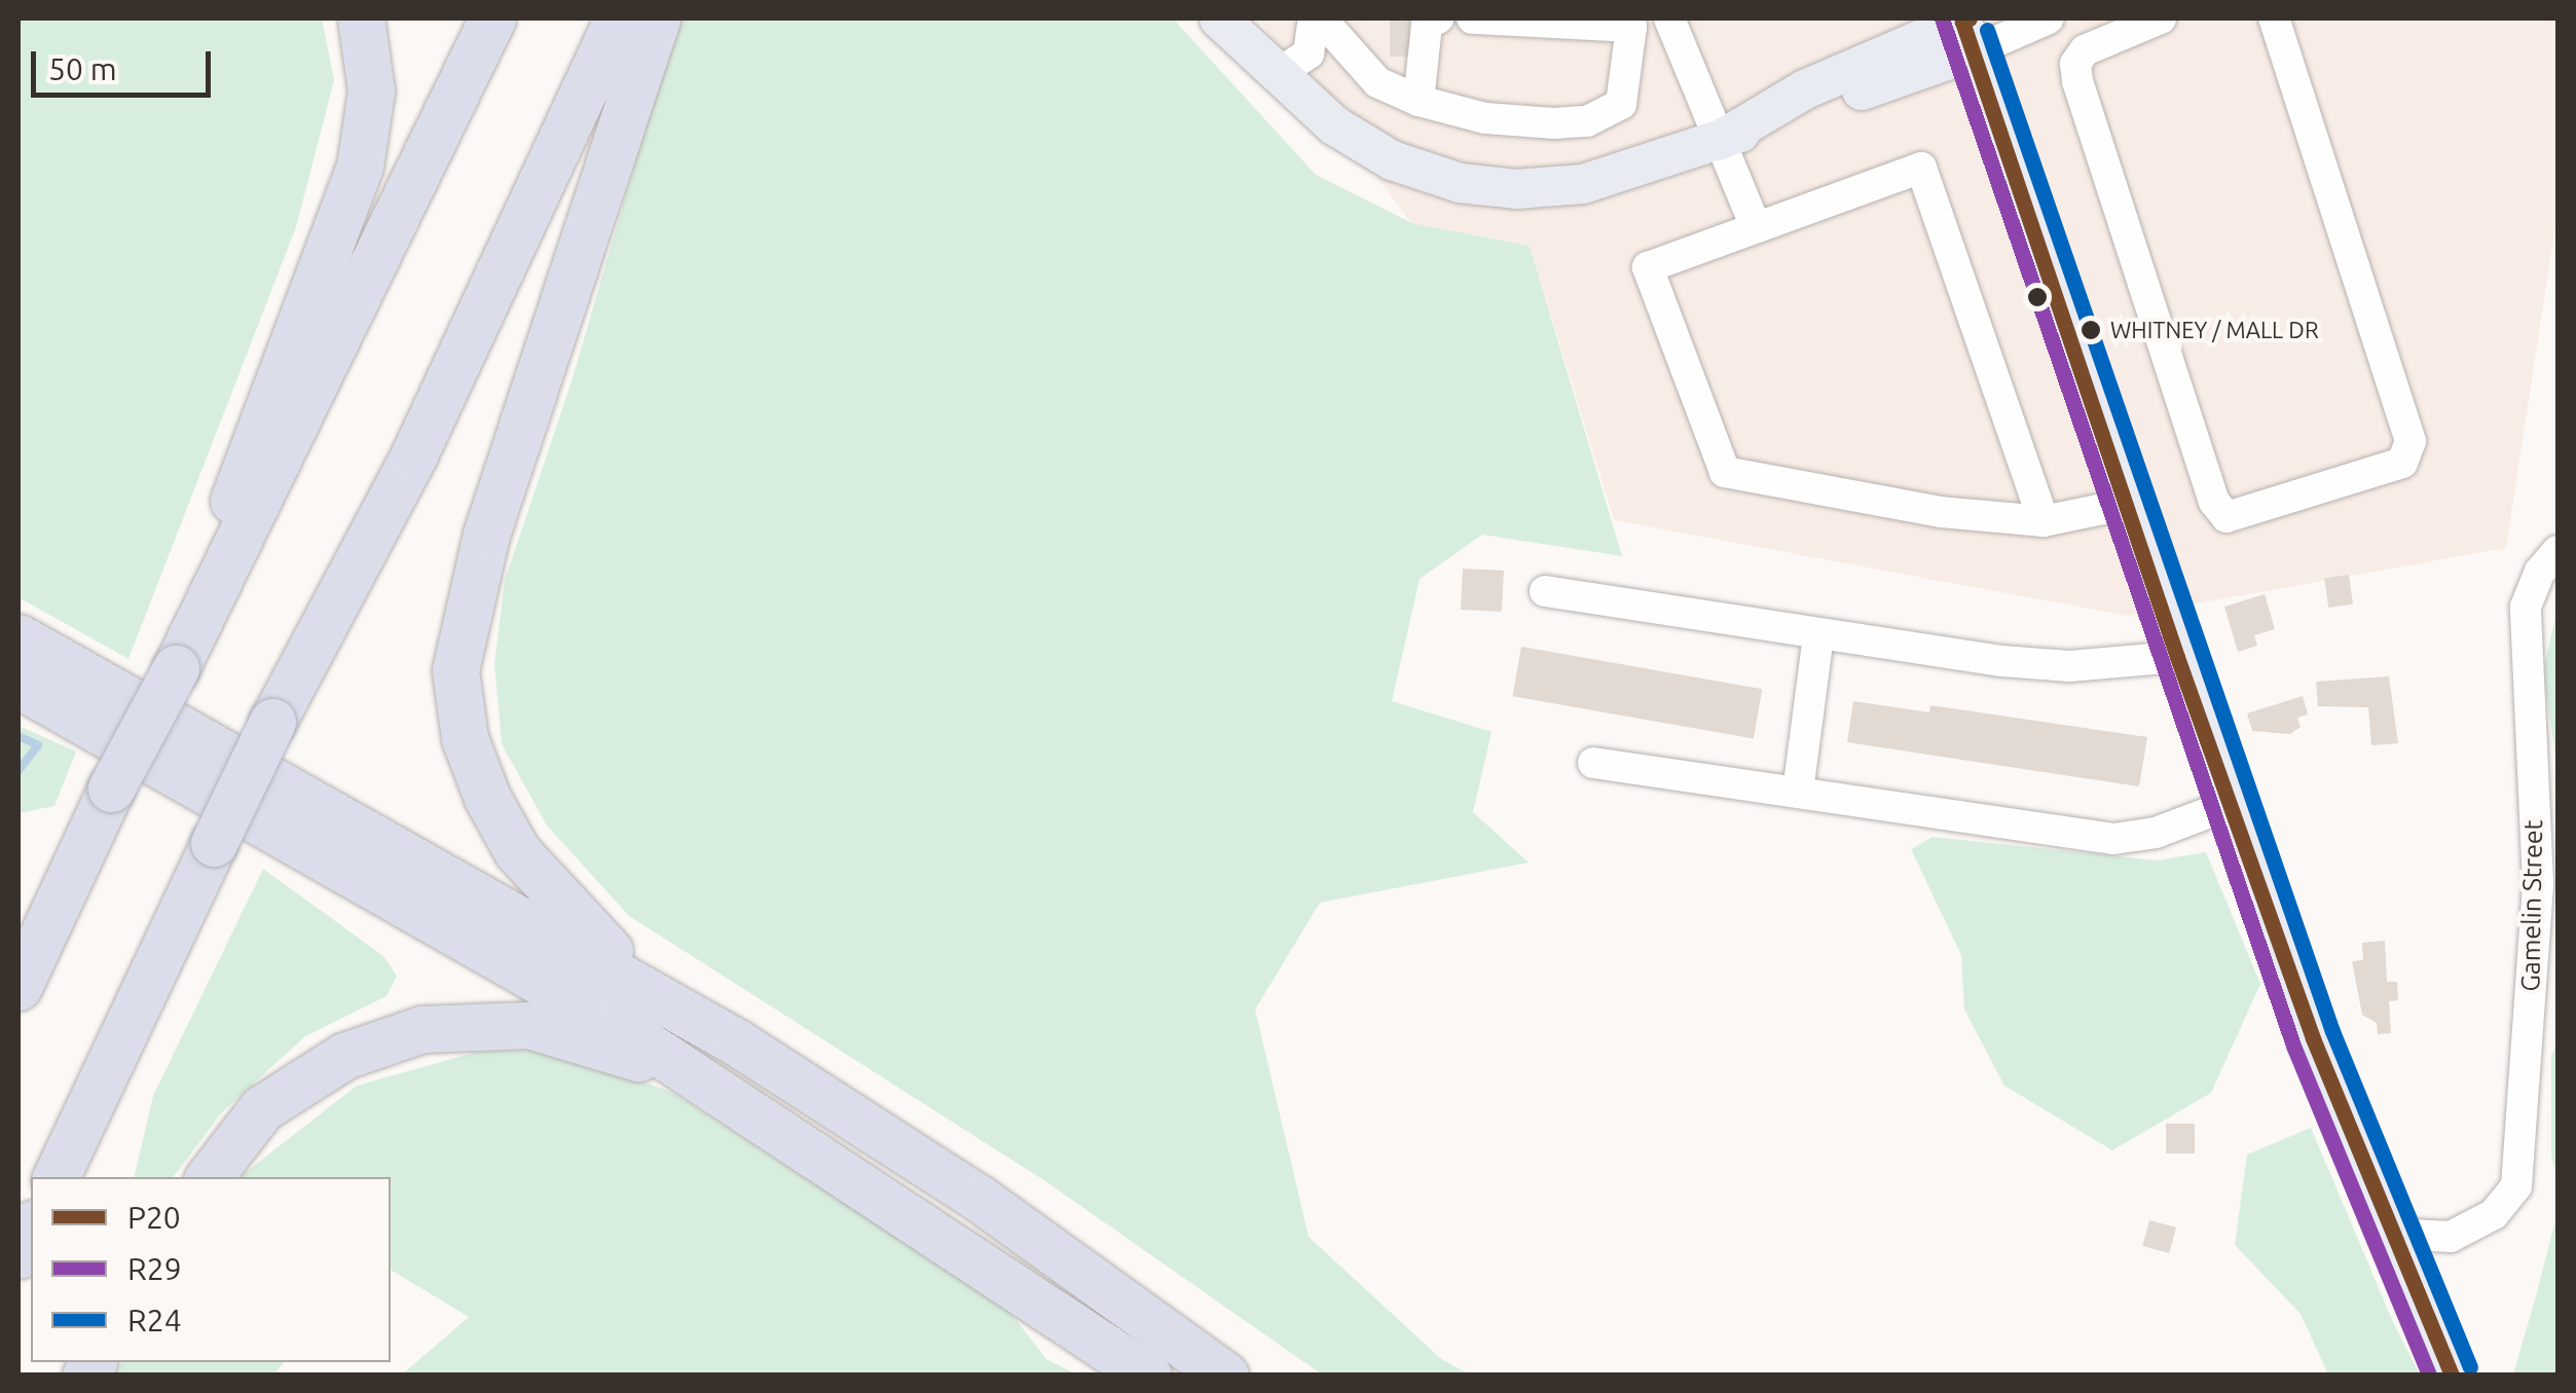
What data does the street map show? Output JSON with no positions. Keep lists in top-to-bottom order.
{
  "streets": {
    "street": ["Gamelin Street"]
  },
  "places": ["WHITNEY / MALL DR"],
  "lines": ["transit line P20", "transit line R29", "transit line R24"],
  "legend": ["P20", "R29", "R24"],
  "scale_bar": "50 m"
}
